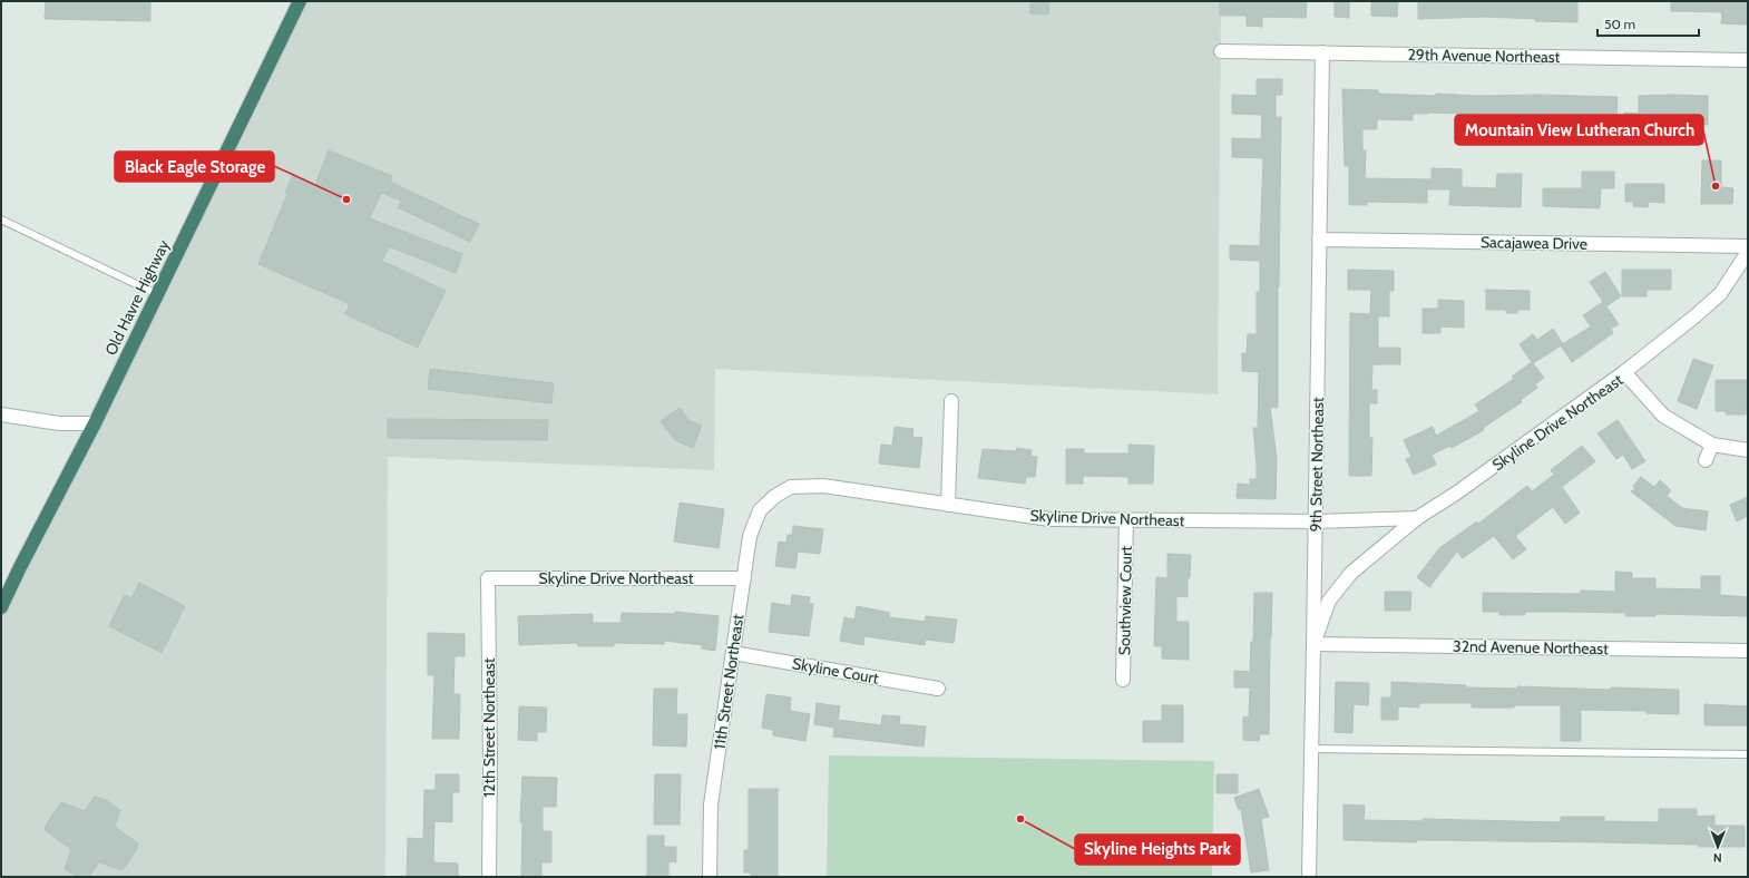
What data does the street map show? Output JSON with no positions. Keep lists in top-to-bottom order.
{
  "streets": {
    "highway": ["Old Havre Highway"],
    "street": [
      "29th Avenue Northeast",
      "Sacajawea Drive",
      "Skyline Drive Northeast",
      "9th Street Northeast",
      "Southview Court",
      "32nd Avenue Northeast",
      "Skyline Court",
      "11th Street Northeast",
      "12th Street Northeast"
    ]
  },
  "crossings": [
    ["29th Avenue Northeast", "9th Street Northeast"],
    ["Sacajawea Drive", "9th Street Northeast"],
    ["Skyline Drive Northeast", "9th Street Northeast"],
    ["Skyline Drive Northeast", "Southview Court"],
    ["Skyline Drive Northeast", "32nd Avenue Northeast"],
    ["Skyline Drive Northeast", "11th Street Northeast"],
    ["Skyline Drive Northeast", "12th Street Northeast"],
    ["9th Street Northeast", "32nd Avenue Northeast"],
    ["Skyline Court", "11th Street Northeast"]
  ],
  "places": ["Mountain View Lutheran Church", "Black Eagle Storage", "Skyline Heights Park"],
  "scale_bar": "50 m",
  "north": "bottom"
}
